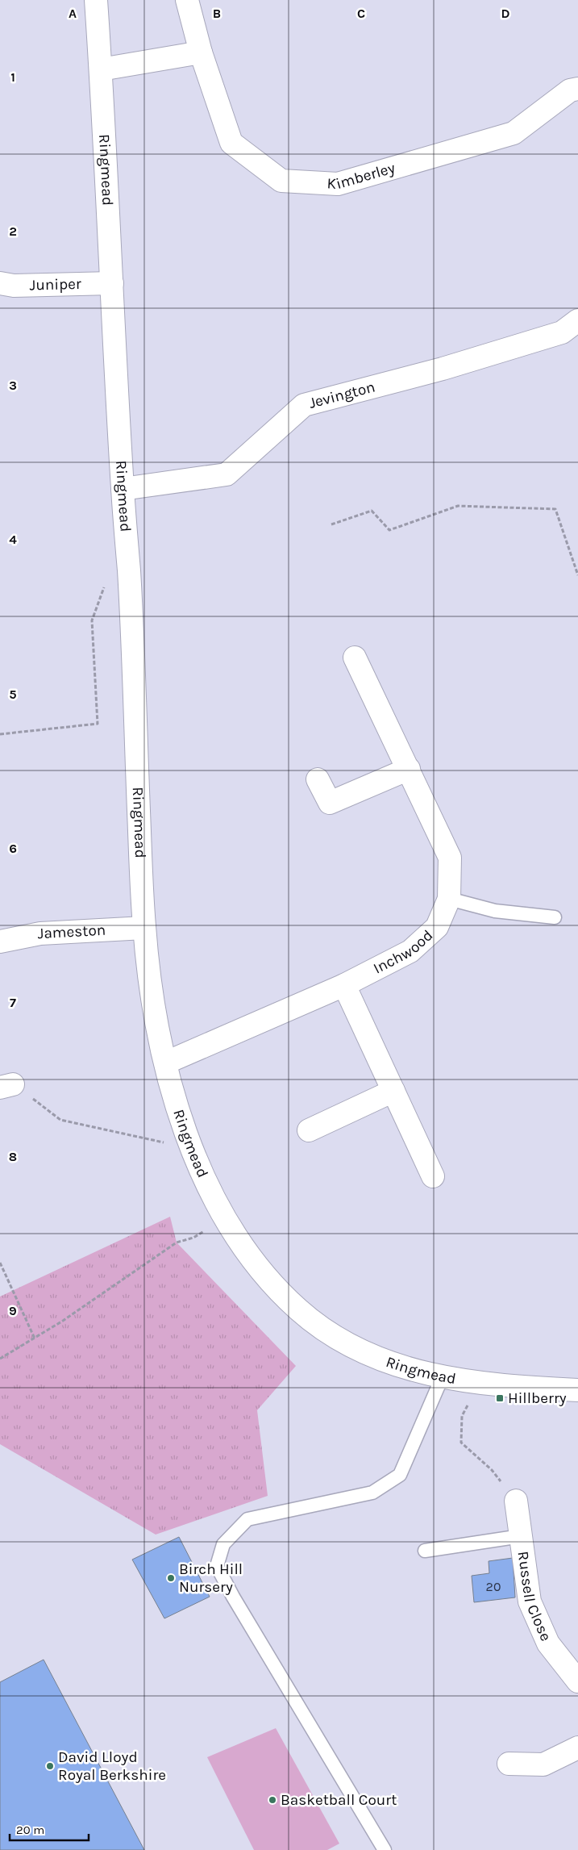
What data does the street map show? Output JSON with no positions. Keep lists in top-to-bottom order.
{
  "streets": {
    "street": [
      "Ringmead",
      "Kimberley",
      "Juniper",
      "Jevington",
      "Jameston",
      "Inchwood",
      "Russell Close"
    ]
  },
  "crossings": [
    ["Ringmead", "Juniper"],
    ["Ringmead", "Jevington"],
    ["Ringmead", "Jameston"],
    ["Ringmead", "Inchwood"]
  ],
  "places": {
    "transit": ["Hillberry"],
    "other": ["Birch Hill Nursery", "David Lloyd Royal Berkshire", "Basketball Court"]
  },
  "house_numbers": ["20"],
  "scale_bar": "20 m",
  "grid": {
    "columns": [
      "A",
      "B",
      "C",
      "D"
    ],
    "rows": [
      "1",
      "2",
      "3",
      "4",
      "5",
      "6",
      "7",
      "8",
      "9"
    ]
  }
}
